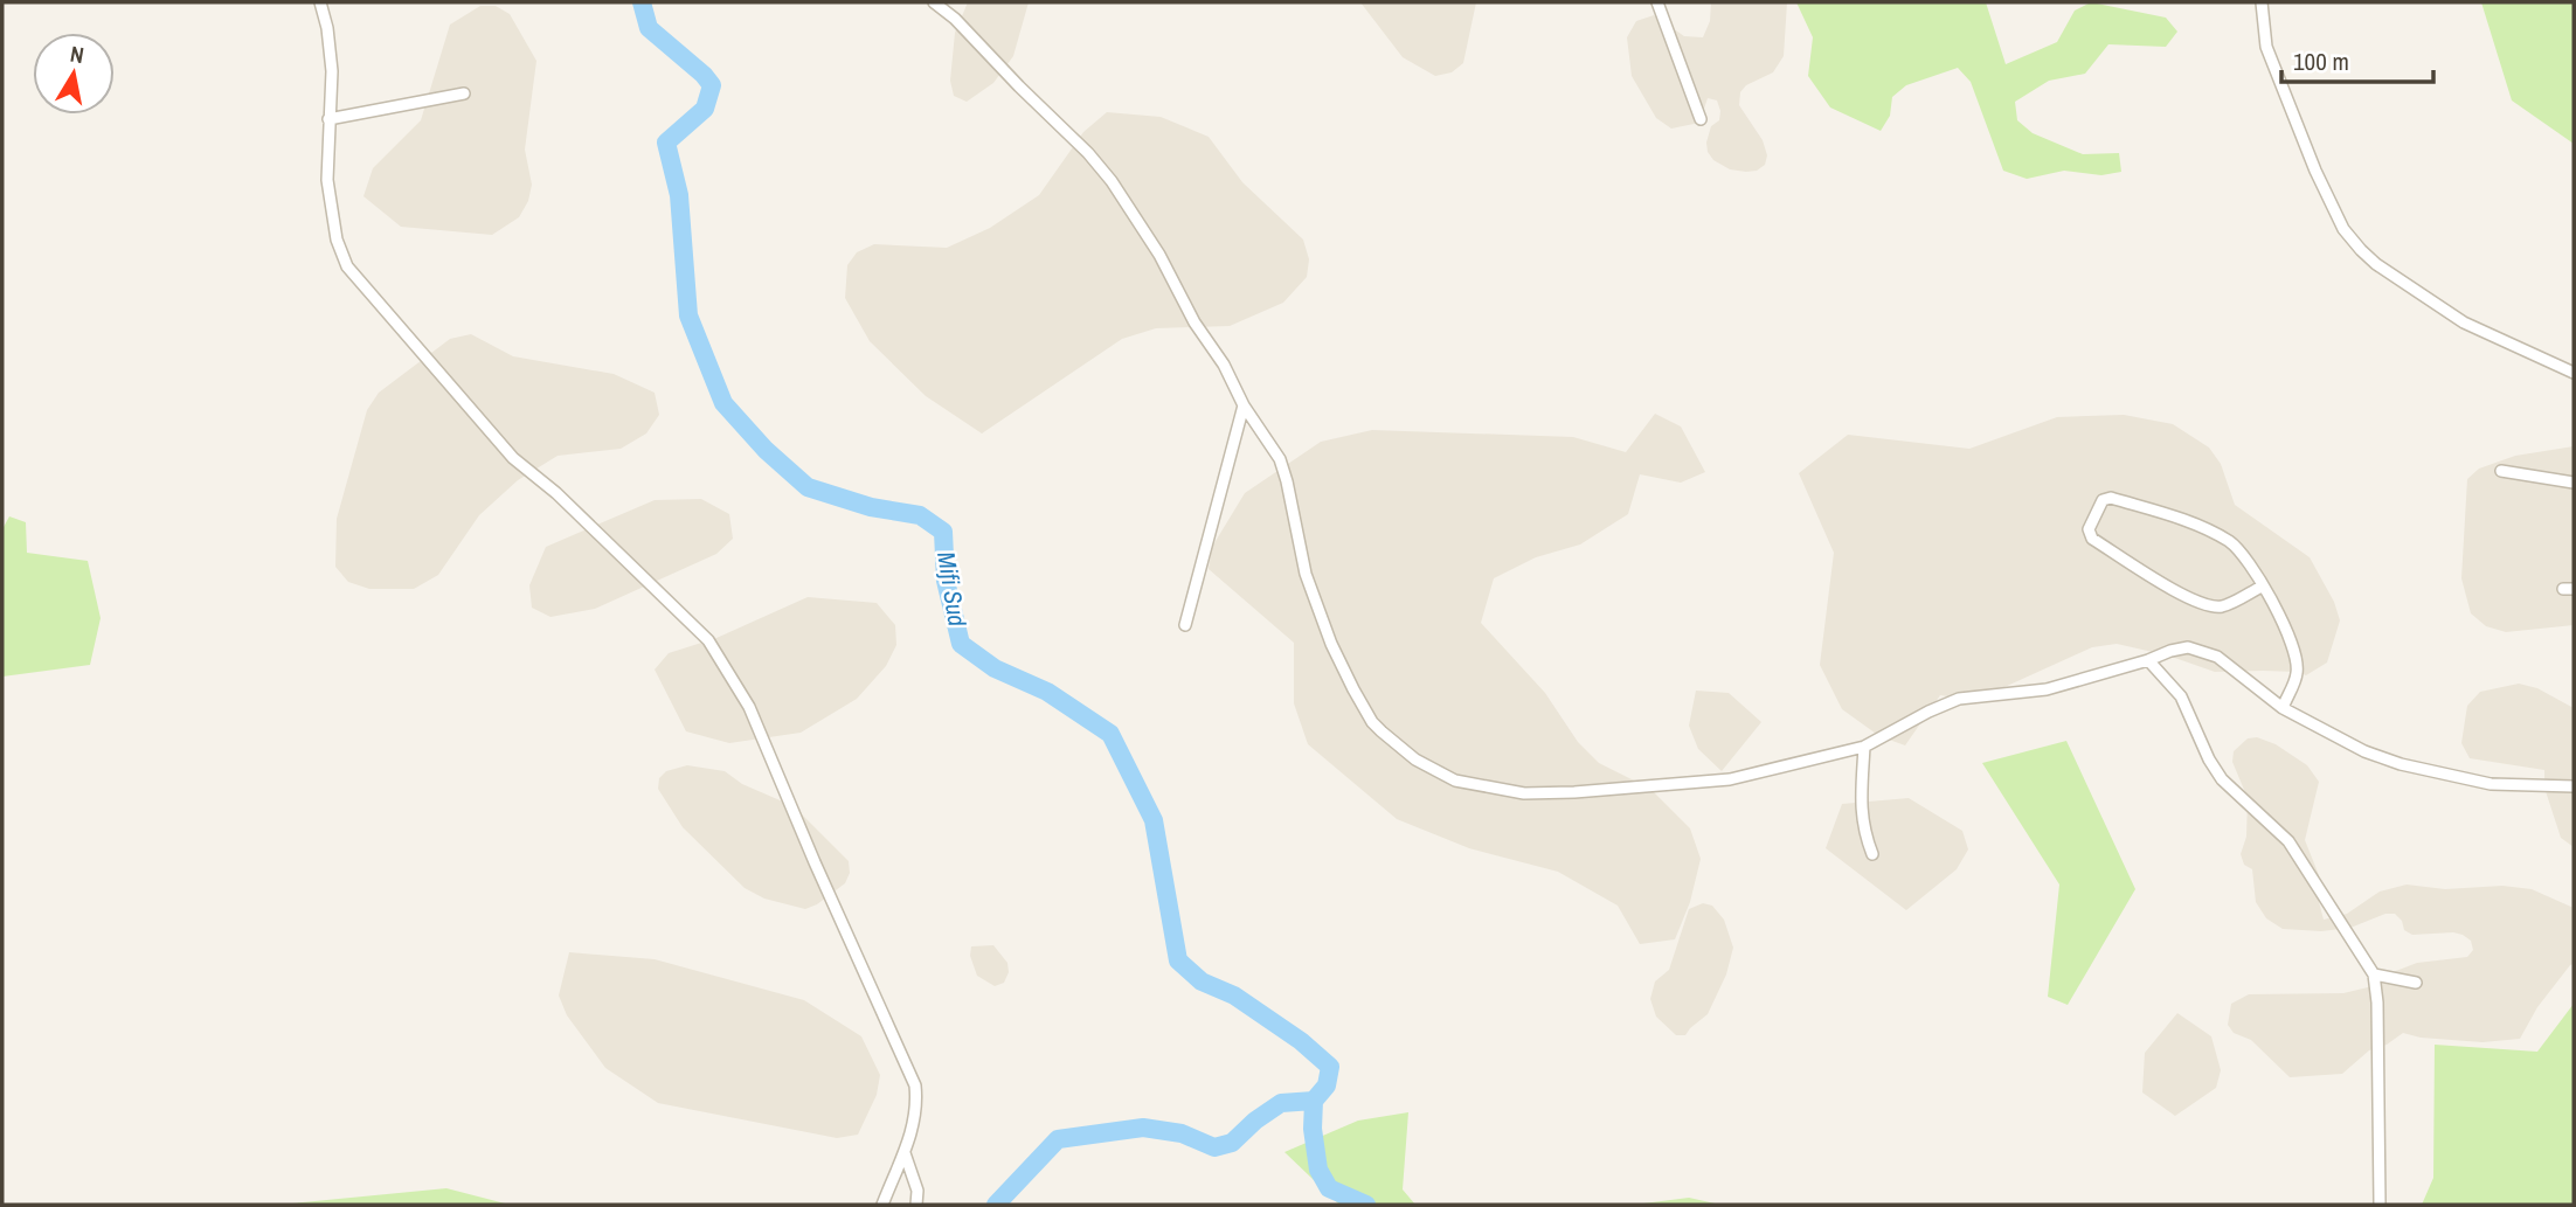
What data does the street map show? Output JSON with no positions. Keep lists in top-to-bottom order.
{
  "water": ["Mifi Sud"],
  "scale_bar": "100 m",
  "north": "top"
}
